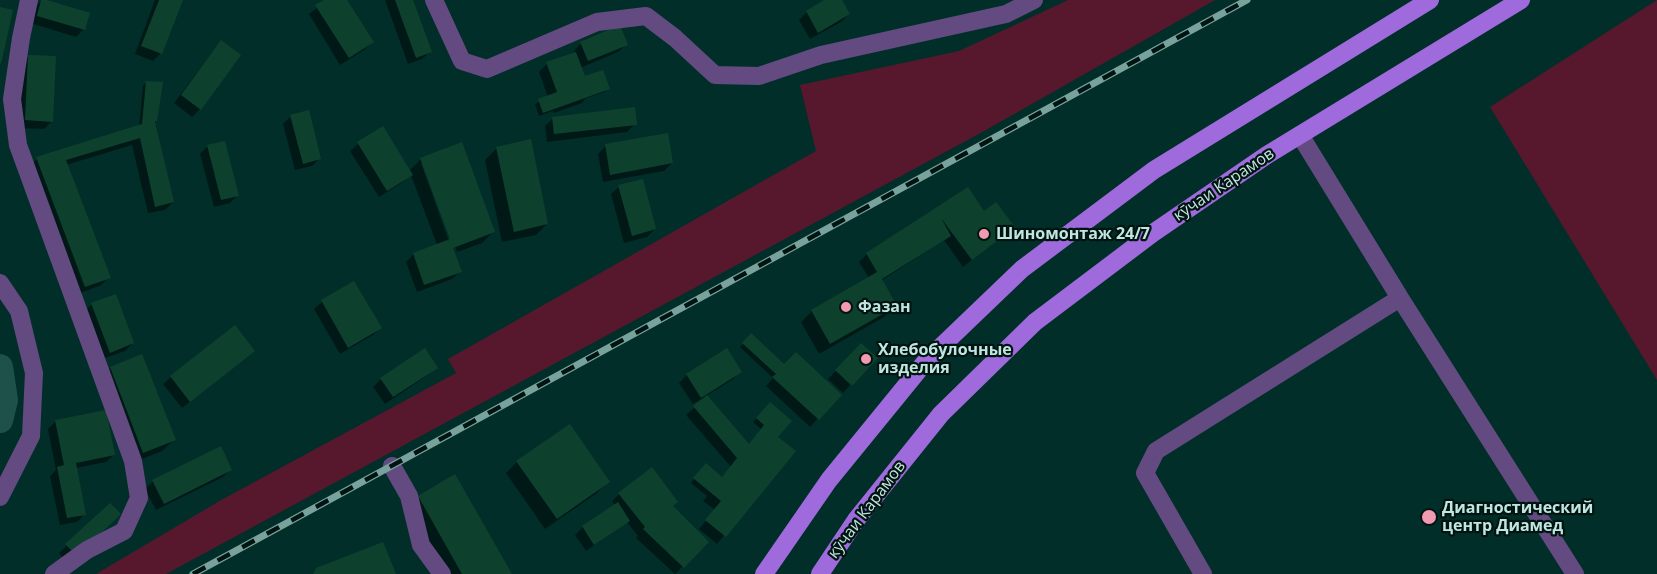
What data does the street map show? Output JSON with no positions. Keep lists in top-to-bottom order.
{
  "streets": {
    "main road": ["кӯчаи Карамов"]
  },
  "places": [
    "Шиномонтаж 24/7",
    "Фазан",
    "Хлебобулочные изделия",
    "Диагностический центр Диамед"
  ]
}
